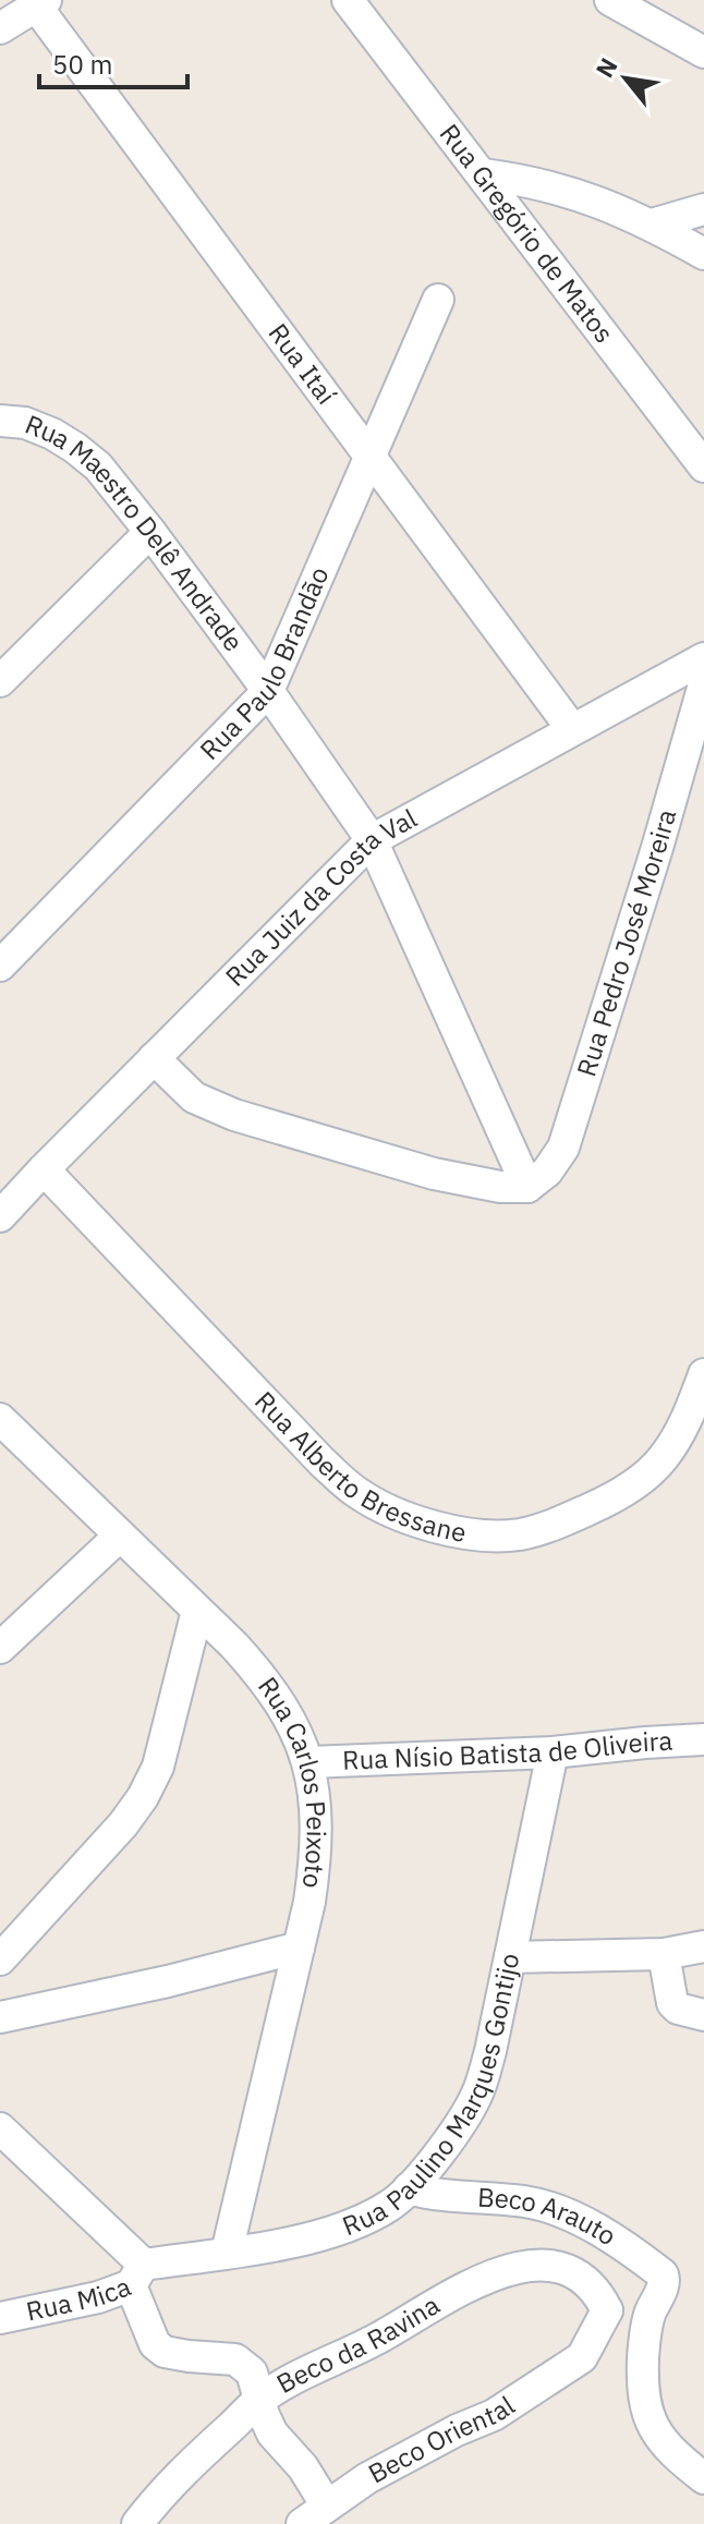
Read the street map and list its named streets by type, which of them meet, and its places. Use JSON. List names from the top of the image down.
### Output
{
  "streets": {
    "street": [
      "Rua Gregório de Matos",
      "Rua Itaí",
      "Rua Maestro Delê Andrade",
      "Rua Paulo Brandão",
      "Rua Juiz da Costa Val",
      "Rua Pedro José Moreira",
      "Rua Alberto Bressane",
      "Rua Nísio Batista de Oliveira",
      "Rua Carlos Peixoto",
      "Rua Paulino Marques Gontijo",
      "Beco Arauto",
      "Rua Mica",
      "Beco da Ravina",
      "Beco Oriental"
    ]
  },
  "crossings": [
    ["Rua Itaí", "Rua Paulo Brandão"],
    ["Rua Itaí", "Rua Juiz da Costa Val"],
    ["Rua Maestro Delê Andrade", "Rua Paulo Brandão"],
    ["Rua Maestro Delê Andrade", "Rua Juiz da Costa Val"],
    ["Rua Maestro Delê Andrade", "Rua Pedro José Moreira"],
    ["Rua Juiz da Costa Val", "Rua Alberto Bressane"],
    ["Rua Nísio Batista de Oliveira", "Rua Carlos Peixoto"],
    ["Rua Nísio Batista de Oliveira", "Rua Paulino Marques Gontijo"],
    ["Rua Carlos Peixoto", "Rua Paulino Marques Gontijo"],
    ["Rua Paulino Marques Gontijo", "Beco Arauto"],
    ["Rua Paulino Marques Gontijo", "Rua Mica"],
    ["Beco da Ravina", "Beco Oriental"]
  ],
  "scale_bar": "50 m",
  "north": "top left"
}
